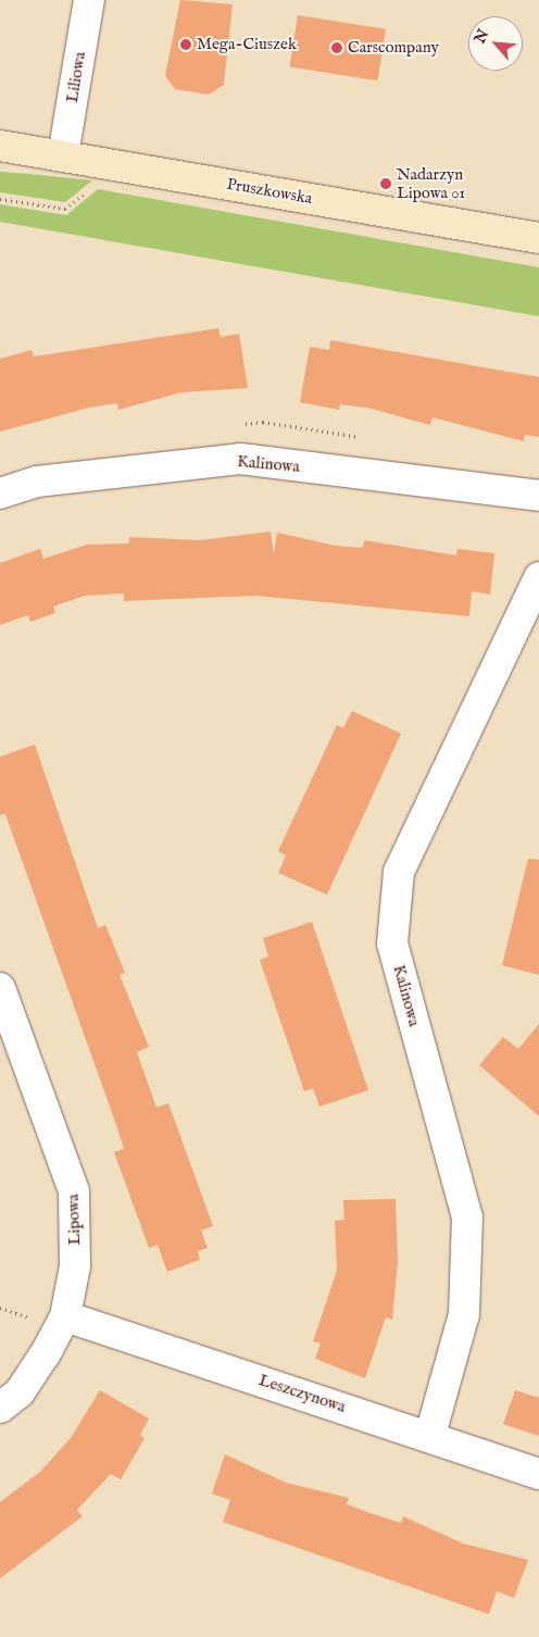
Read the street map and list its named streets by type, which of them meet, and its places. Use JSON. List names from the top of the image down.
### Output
{
  "streets": {
    "street": [
      "Liliowa",
      "Pruszkowska",
      "Kalinowa",
      "Lipowa",
      "Leszczynowa"
    ]
  },
  "crossings": [
    ["Liliowa", "Pruszkowska"],
    ["Kalinowa", "Leszczynowa"],
    ["Lipowa", "Leszczynowa"]
  ],
  "places": ["Mega-Ciuszek", "Carscompany", "Nadarzyn Lipowa 01"],
  "north": "top left"
}
